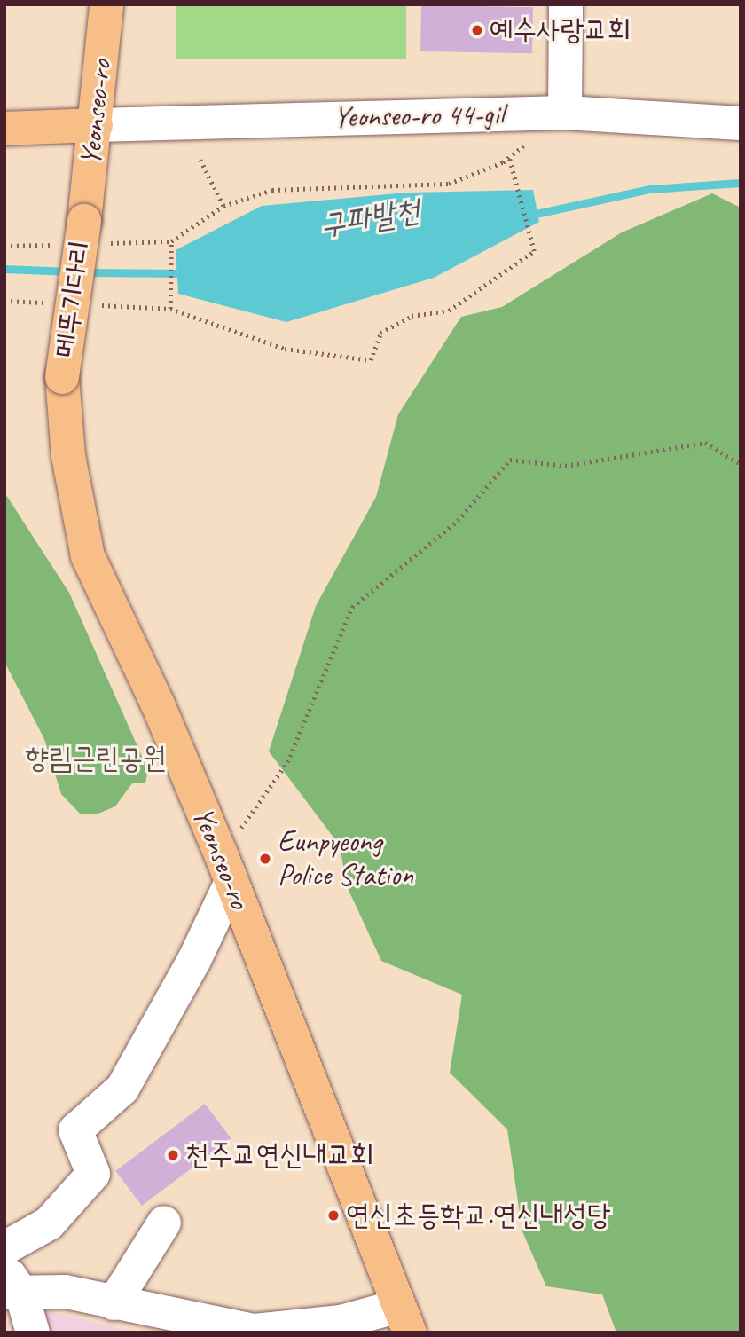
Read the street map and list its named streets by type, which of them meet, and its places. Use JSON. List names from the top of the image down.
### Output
{
  "streets": {
    "main road": ["Yeonseo-ro", "메뚜기다리"],
    "street": ["Yeonseo-ro 44-gil"]
  },
  "crossings": [
    ["Yeonseo-ro", "Yeonseo-ro 44-gil"],
    ["Yeonseo-ro", "메뚜기다리"]
  ],
  "water": ["구파발천"],
  "parks": ["향림근린공원"],
  "places": [
    "예수사랑교회",
    "Eunpyeong Police Station",
    "천주교연신내교회",
    "연신초등학교.연신내성당"
  ]
}
